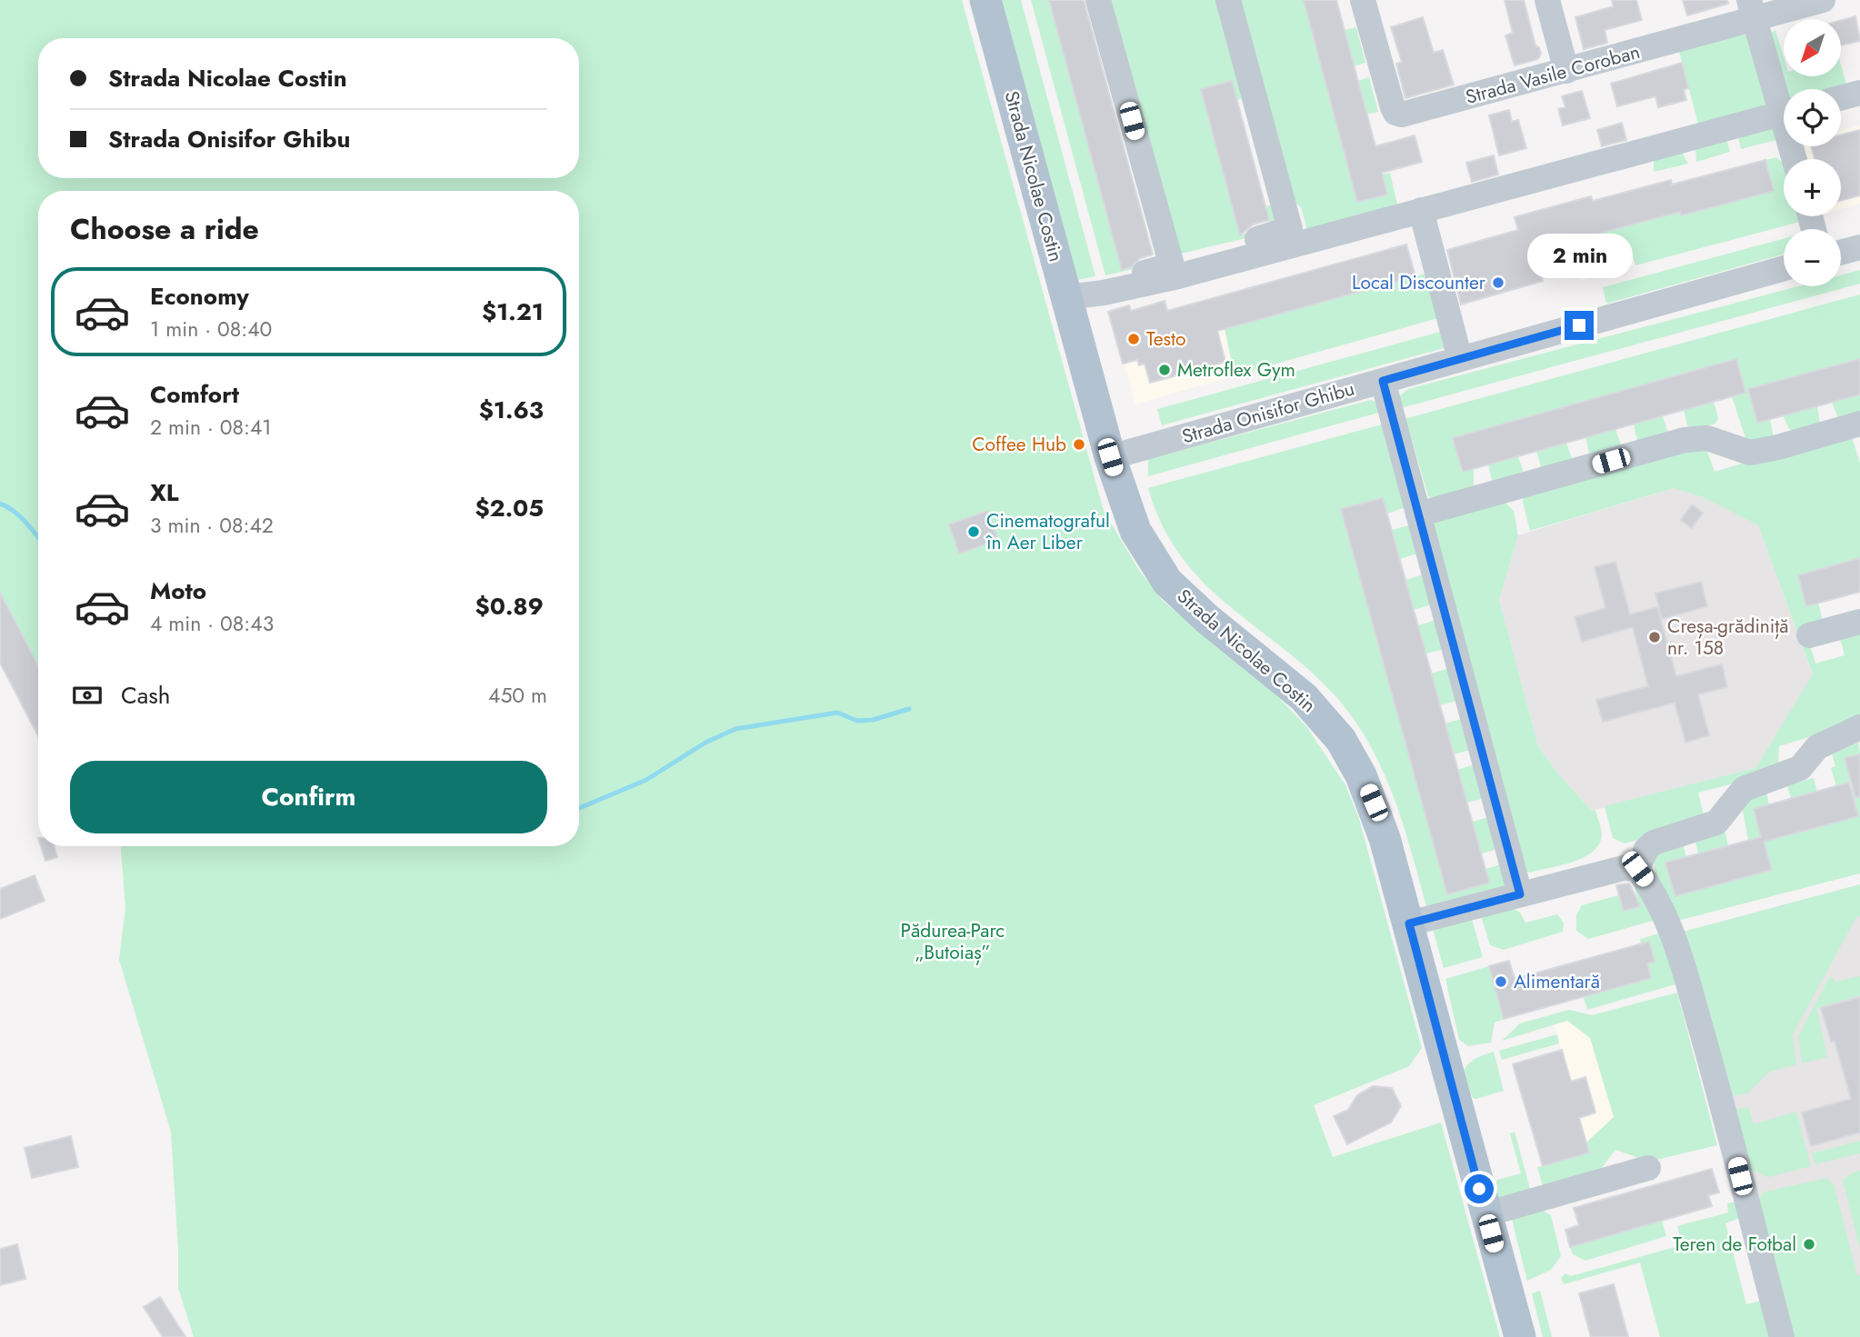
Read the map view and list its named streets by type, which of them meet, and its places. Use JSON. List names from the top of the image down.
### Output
{
  "streets": {
    "main road": ["Strada Nicolae Costin"],
    "street": ["Strada Vasile Coroban", "Strada Onisifor Ghibu"]
  },
  "crossings": [
    ["Strada Nicolae Costin", "Strada Onisifor Ghibu"]
  ],
  "parks": ["Pădurea-Parc „Butoiaș”"],
  "places": [
    "Local Discounter",
    "Testo",
    "Metroflex Gym",
    "Coffee Hub",
    "Cinematograful în Aer Liber",
    "Creșa-grădiniță nr. 158",
    "Alimentară",
    "Teren de Fotbal"
  ],
  "north": "bottom left",
  "page": {
    "map_buttons": ["+", "−"],
    "banner": ["Strada Nicolae Costin", "Strada Onisifor Ghibu"],
    "heading": "Choose a ride",
    "bubble": "2 min",
    "list": [
      {
        "name": "Economy",
        "note": "1 min · 08:40",
        "value": "$1.21"
      },
      {
        "name": "Comfort",
        "note": "2 min · 08:41",
        "value": "$1.63"
      },
      {
        "name": "XL",
        "note": "3 min · 08:42",
        "value": "$2.05"
      },
      {
        "name": "Moto",
        "note": "4 min · 08:43",
        "value": "$0.89"
      }
    ],
    "pay": ["Cash", "450 m"],
    "buttons": "Confirm"
  }
}
